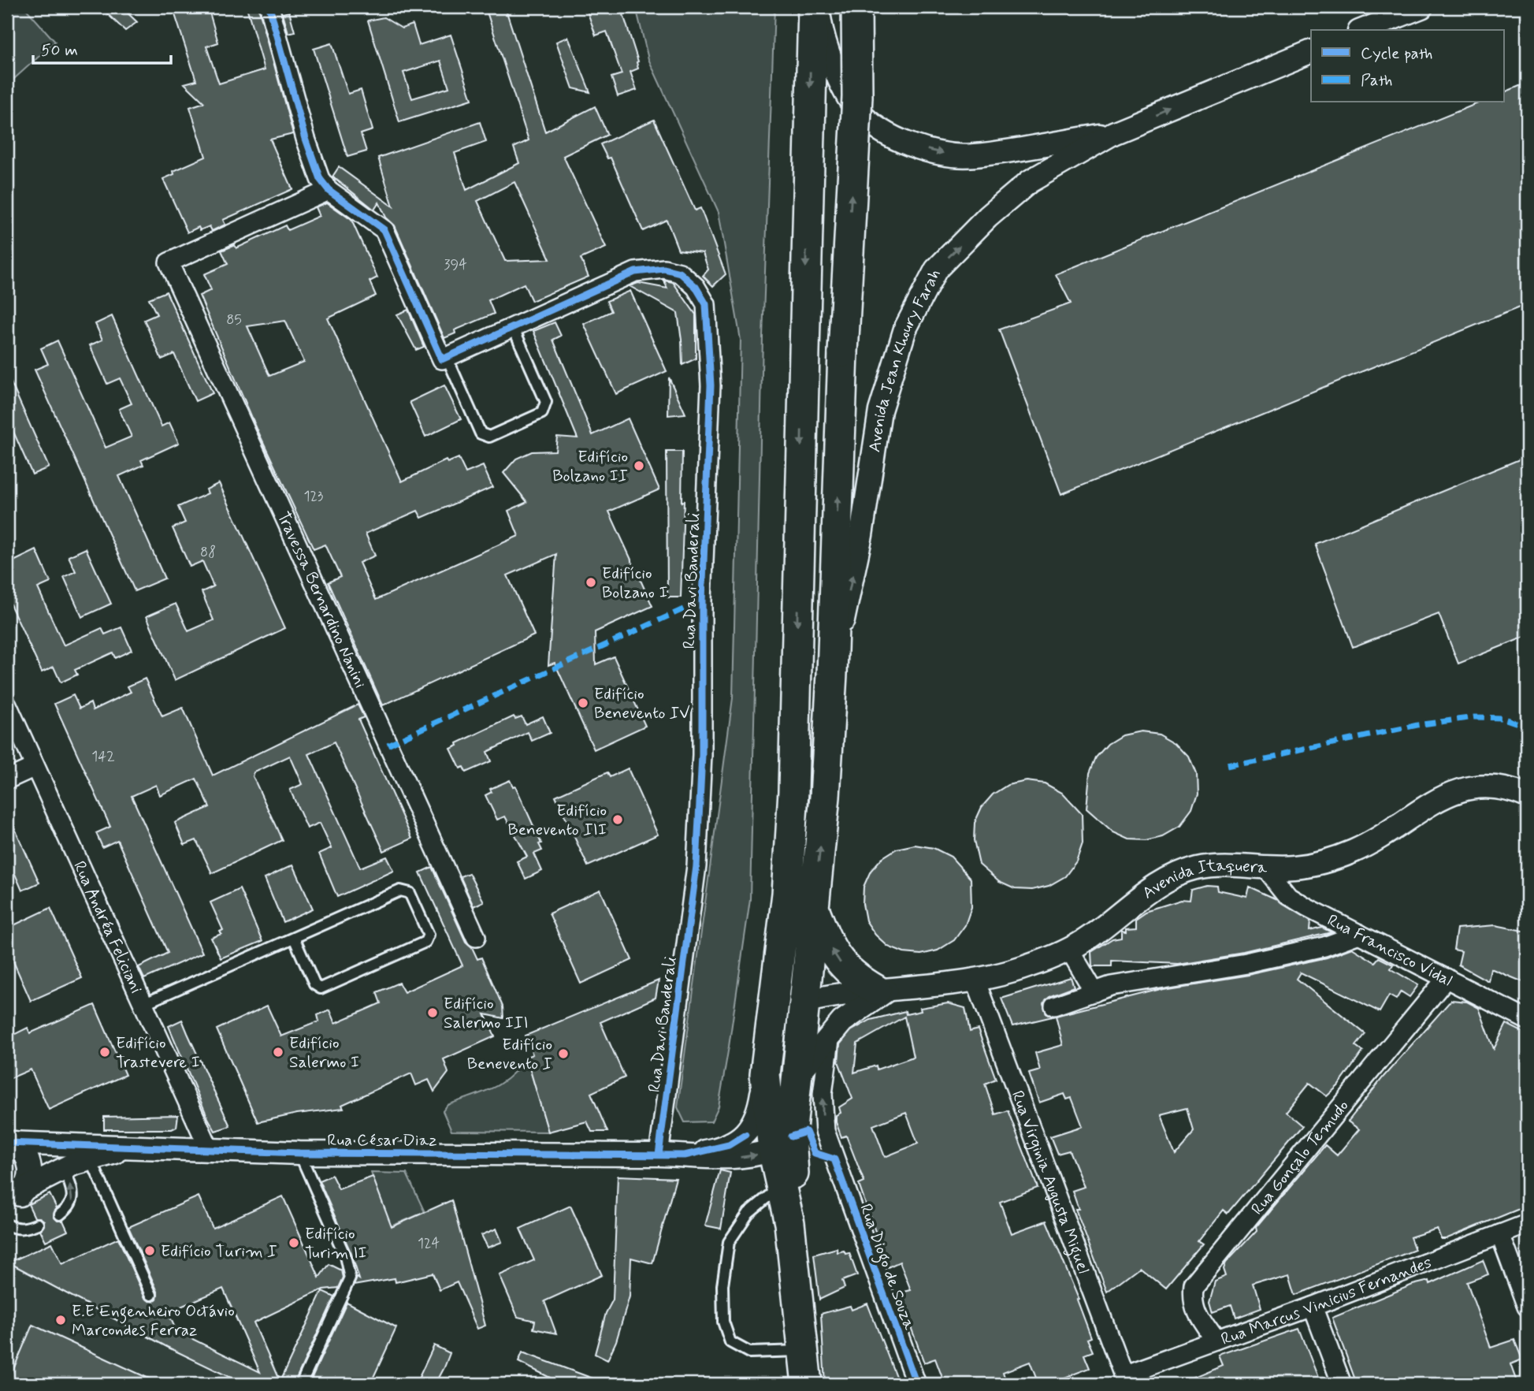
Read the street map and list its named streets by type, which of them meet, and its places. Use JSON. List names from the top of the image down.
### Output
{
  "streets": {
    "street": [
      "Avenida Jean Khoury Farah",
      "Rua Davi Banderali",
      "Travessa Bernardino Nanini",
      "Avenida Itaquera",
      "Rua Andréa Feliciani",
      "Rua Francisco Vidal",
      "Rua César Diaz",
      "Rua Gonçalo Temudo",
      "Rua Virginia Augusta Miguel",
      "Rua Diogo de Souza",
      "Rua Marcus Vinicius Fernandes"
    ]
  },
  "crossings": [
    ["Rua Davi Banderali", "Rua César Diaz"],
    ["Avenida Itaquera", "Rua Francisco Vidal"],
    ["Avenida Itaquera", "Rua Virginia Augusta Miguel"],
    ["Avenida Itaquera", "Rua Diogo de Souza"],
    ["Rua Andréa Feliciani", "Rua César Diaz"],
    ["Rua Francisco Vidal", "Rua Gonçalo Temudo"],
    ["Rua Gonçalo Temudo", "Rua Marcus Vinicius Fernandes"],
    ["Rua Virginia Augusta Miguel", "Rua Marcus Vinicius Fernandes"]
  ],
  "one_way": ["Rua Diogo de Souza"],
  "places": [
    "Edifício Bolzano II",
    "Edifício Bolzano I",
    "Edifício Benevento IV",
    "Edifício Benevento III",
    "Edifício Salermo III",
    "Edifício Trastevere I",
    "Edifício Salermo I",
    "Edifício Benevento I",
    "Edifício Turim II",
    "Edifício Turim I",
    "E.E Engenheiro Octávio Marcondes Ferraz"
  ],
  "house_numbers": [
    "394",
    "85",
    "123",
    "88",
    "142",
    "124"
  ],
  "legend": ["Cycle path", "Path"],
  "scale_bar": "50 m"
}
